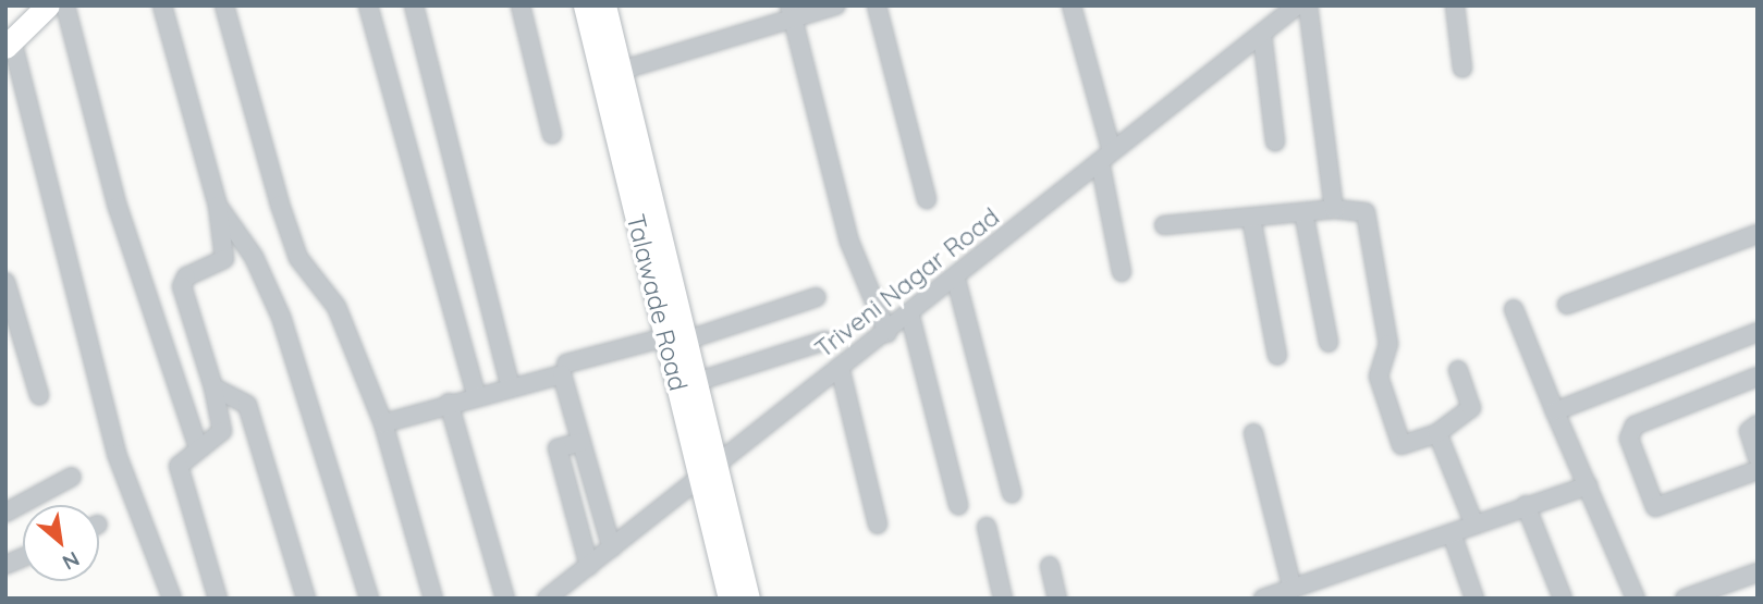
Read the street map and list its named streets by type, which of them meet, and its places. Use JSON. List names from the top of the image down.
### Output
{
  "streets": {
    "main road": ["Talawade Road"],
    "street": ["Triveni Nagar Road"]
  },
  "crossings": [
    ["Triveni Nagar Road", "Talawade Road"]
  ],
  "north": "bottom right"
}
